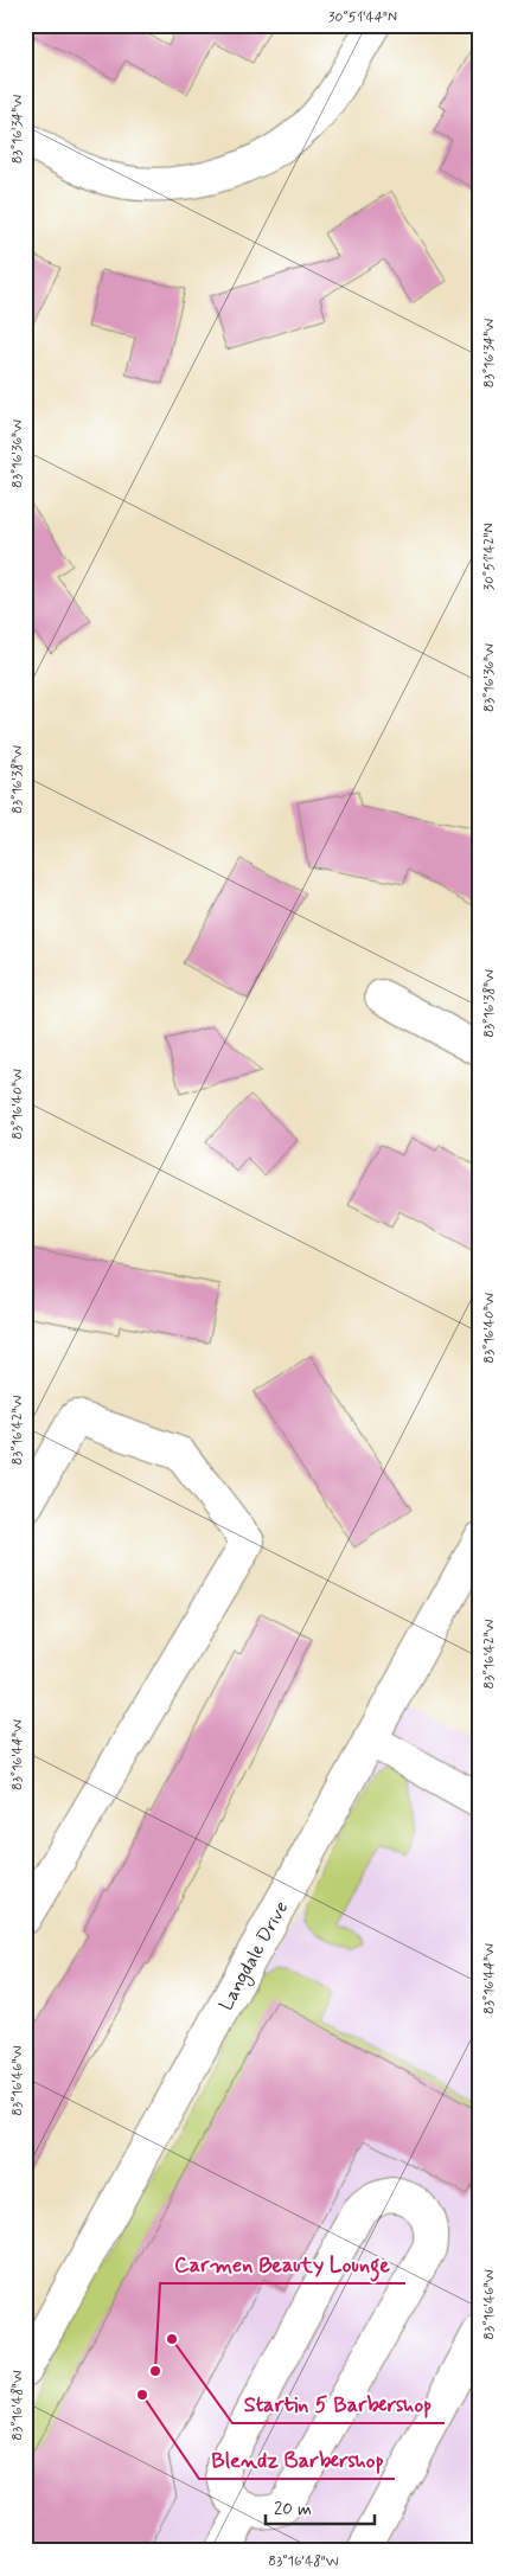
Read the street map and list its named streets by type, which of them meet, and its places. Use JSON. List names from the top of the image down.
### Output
{
  "streets": {
    "street": ["Langdale Drive"]
  },
  "places": ["Startin 5 Barbershop", "Carmen Beauty Lounge", "Blendz Barbershop"],
  "scale_bar": "20 m",
  "coordinates": [
    "30°51'44\"N",
    "83°16'34\"W",
    "83°16'36\"W",
    "30°51'42\"N",
    "83°16'38\"W",
    "83°16'40\"W",
    "83°16'42\"W",
    "83°16'44\"W",
    "83°16'46\"W",
    "83°16'48\"W"
  ]
}
